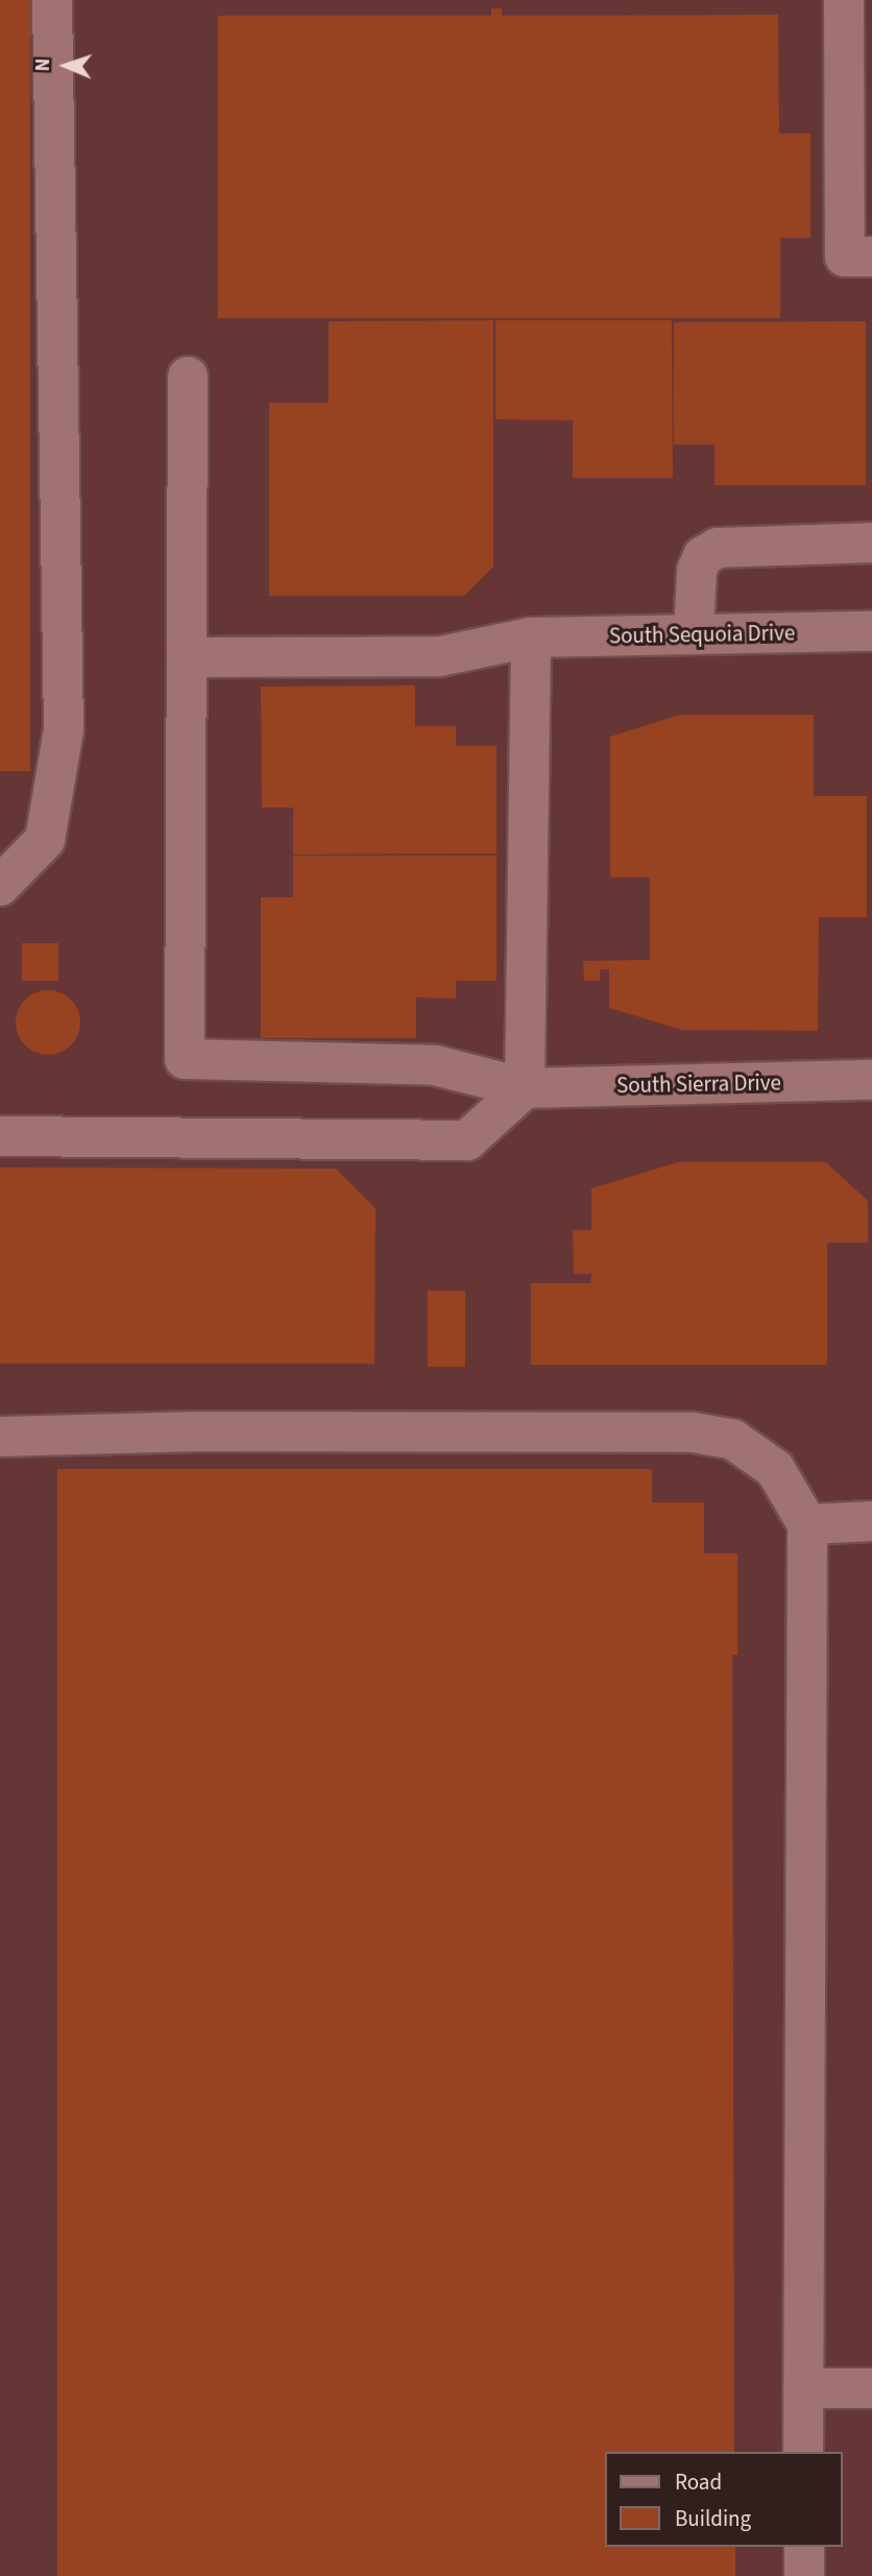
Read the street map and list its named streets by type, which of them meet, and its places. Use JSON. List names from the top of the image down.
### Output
{
  "streets": {
    "street": ["South Sequoia Drive", "South Sierra Drive"]
  },
  "crossings": [
    ["South Sequoia Drive", "South Sierra Drive"]
  ],
  "legend": ["Road", "Building"],
  "north": "left"
}
